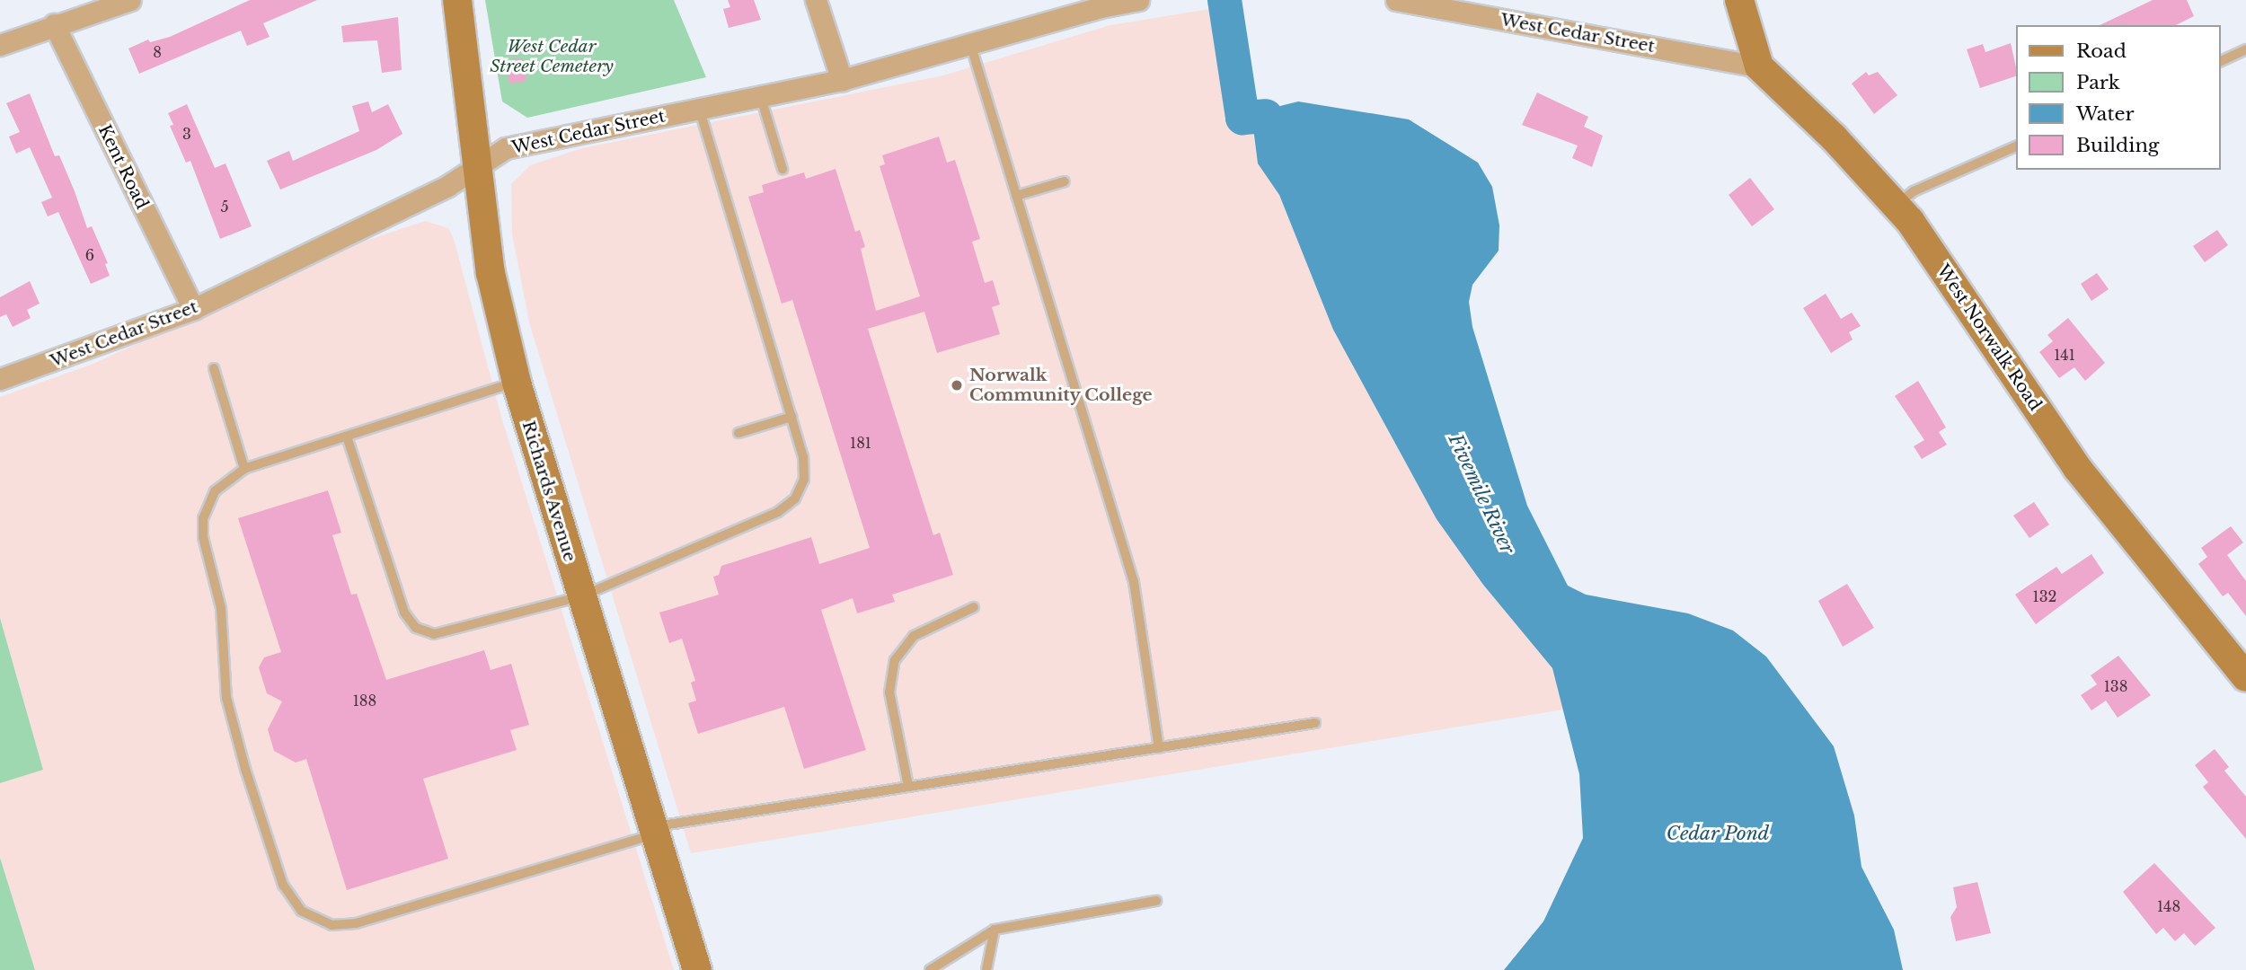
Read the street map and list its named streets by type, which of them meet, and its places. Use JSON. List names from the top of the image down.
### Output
{
  "streets": {
    "street": [
      "West Cedar Street",
      "Kent Road",
      "West Norwalk Road",
      "Richards Avenue"
    ]
  },
  "crossings": [
    ["West Cedar Street", "Kent Road"],
    ["West Cedar Street", "West Norwalk Road"],
    ["West Cedar Street", "Richards Avenue"]
  ],
  "water": ["Fivemile River", "Cedar Pond"],
  "parks": ["West Cedar Street Cemetery"],
  "places": ["Norwalk Community College"],
  "house_numbers": [
    "8",
    "3",
    "5",
    "6",
    "141",
    "181",
    "132",
    "138",
    "188",
    "148"
  ],
  "legend": [
    "Road",
    "Park",
    "Water",
    "Building"
  ]
}
